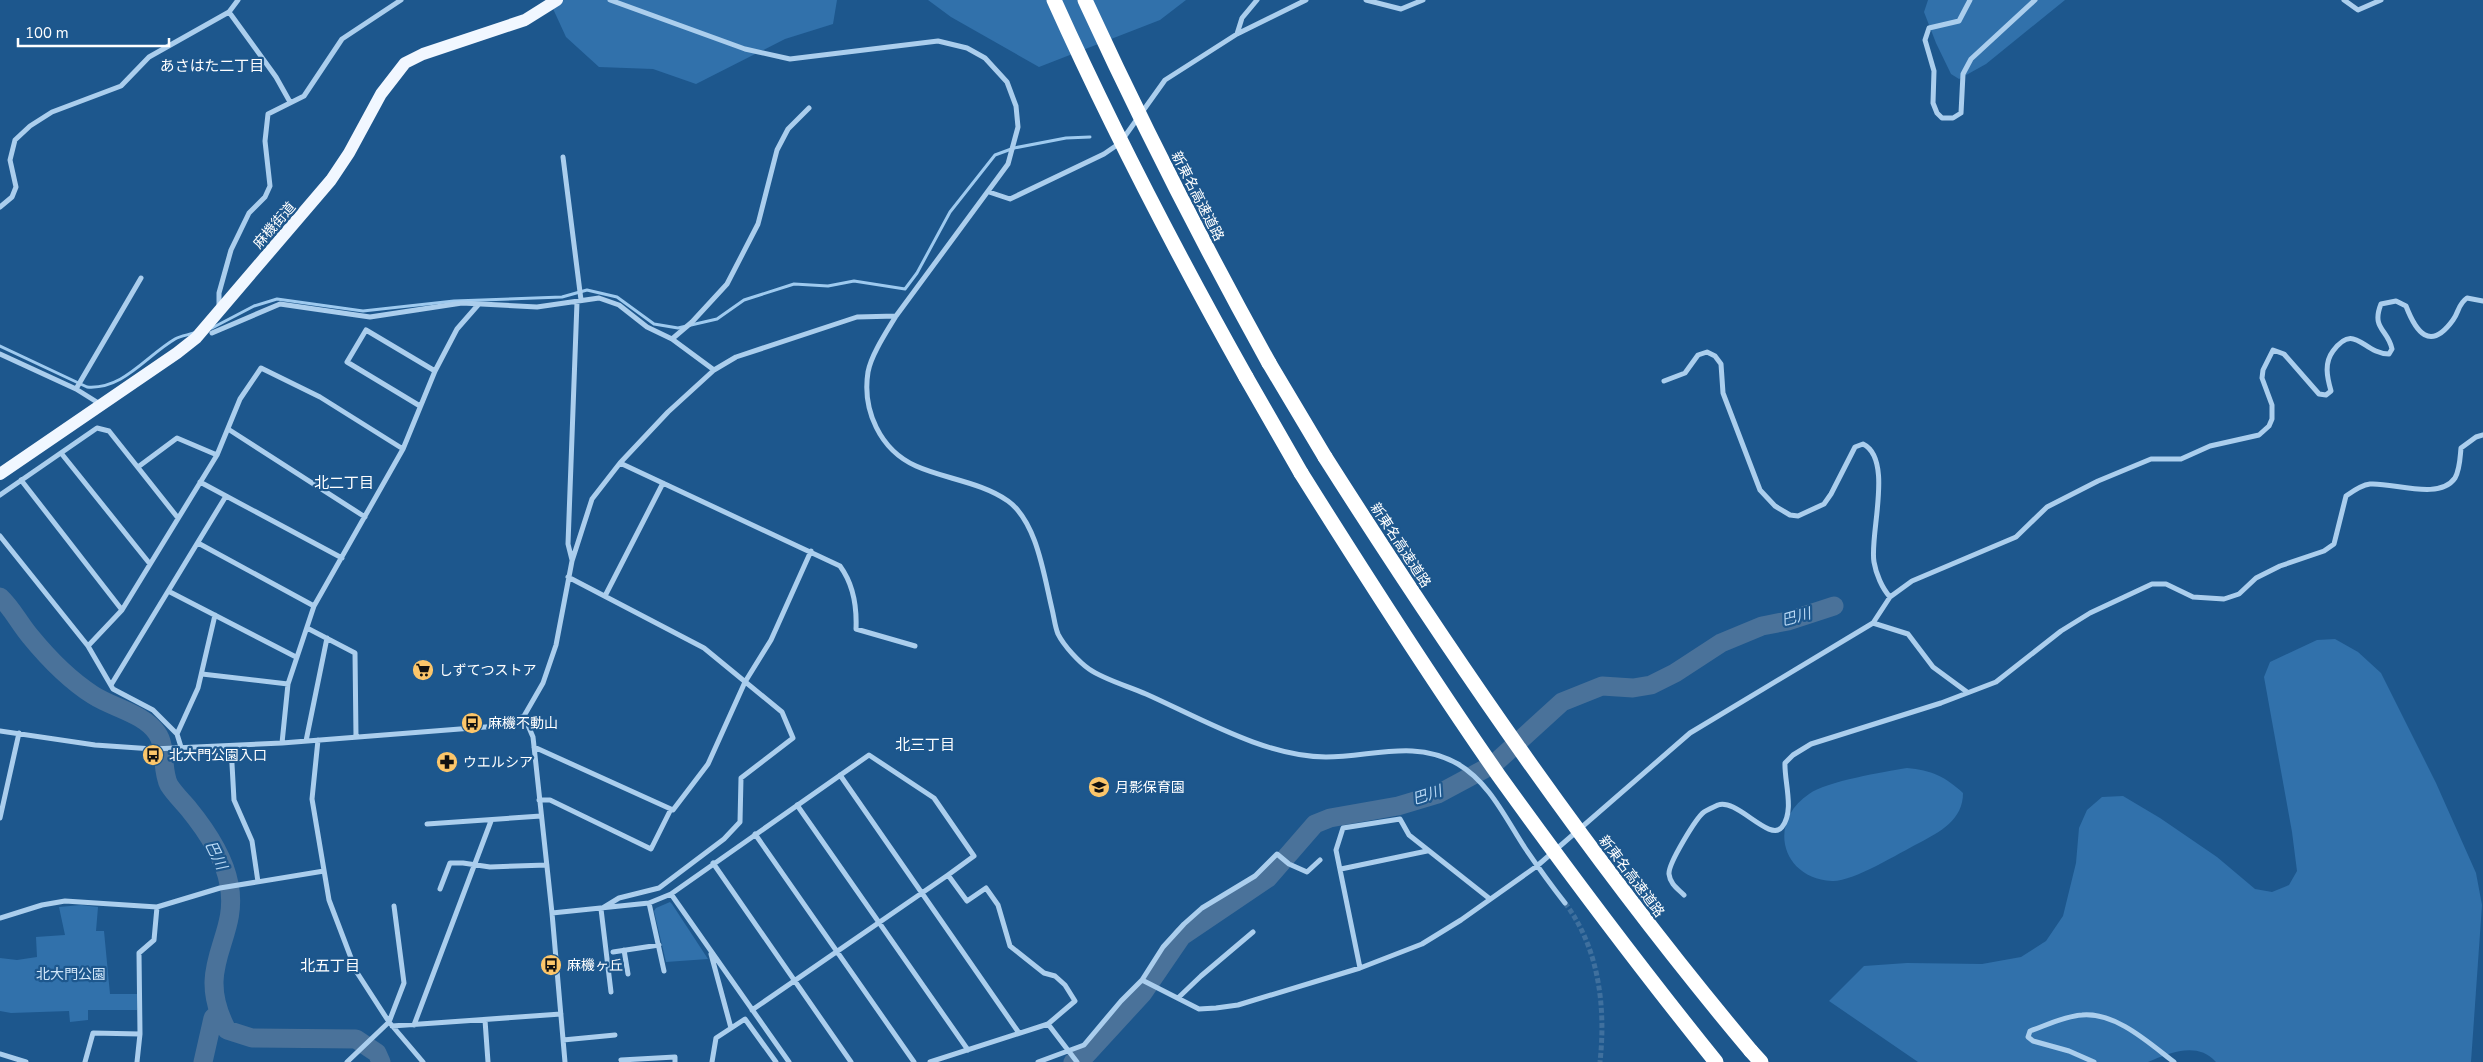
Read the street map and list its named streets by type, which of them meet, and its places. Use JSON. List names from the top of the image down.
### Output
{
  "streets": {
    "highway": ["新東名高速道路"],
    "main road": ["麻機街道"]
  },
  "districts": [
    "あさはた二丁目",
    "北二丁目",
    "北三丁目",
    "北五丁目"
  ],
  "water": ["巴川"],
  "parks": ["北大門公園"],
  "places": {
    "supermarket": ["しずてつストア"],
    "bus stop": ["麻機不動山", "北大門公園入口", "麻機ヶ丘"],
    "pharmacy": ["ウエルシア"],
    "school or university": ["月影保育園"]
  },
  "scale_bar": "100 m"
}
